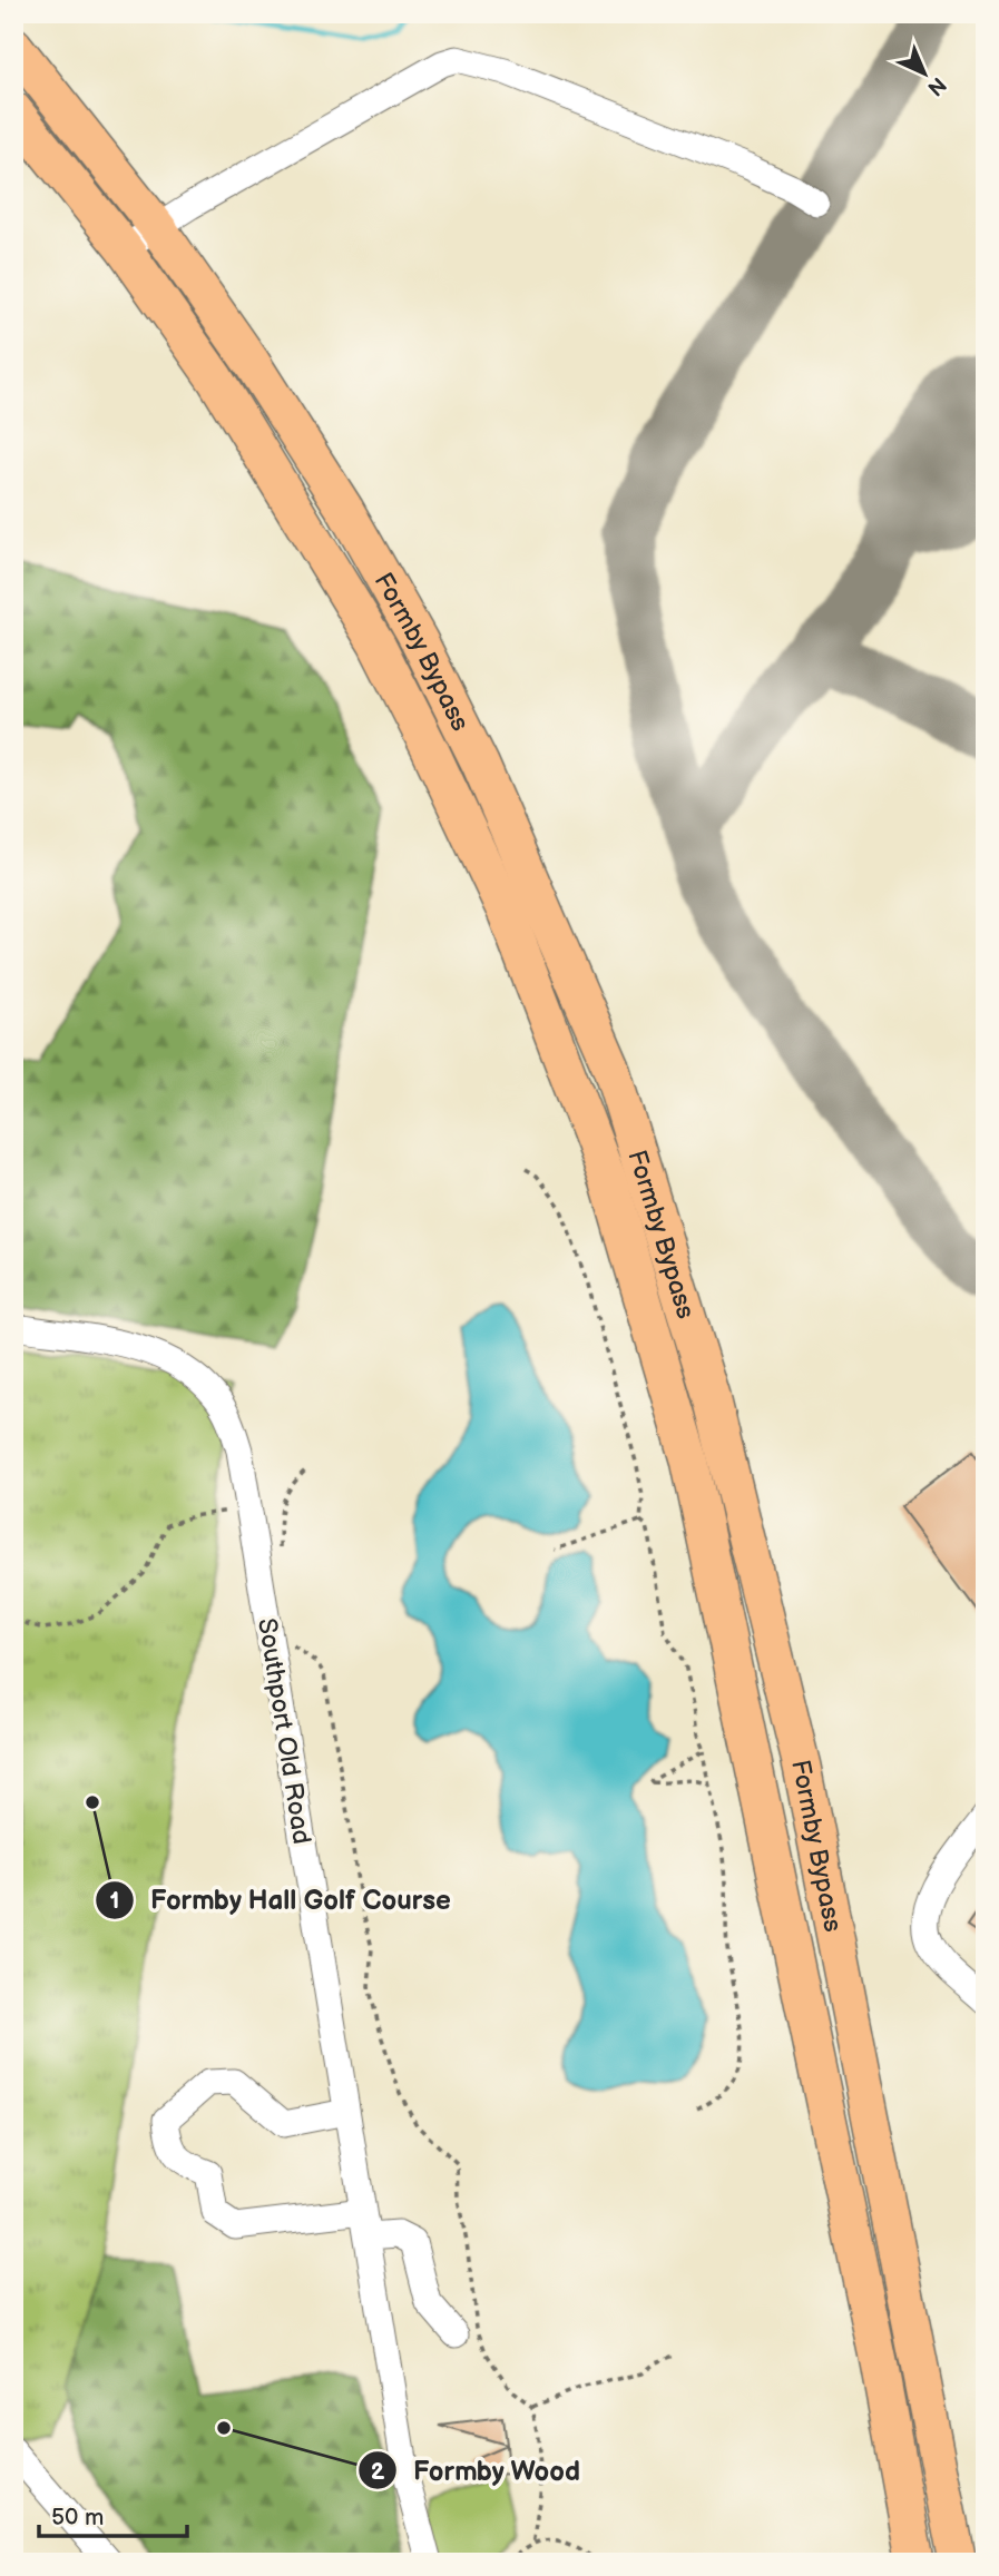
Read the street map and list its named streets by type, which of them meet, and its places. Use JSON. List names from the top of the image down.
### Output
{
  "streets": {
    "highway": ["Formby Bypass"],
    "street": ["Southport Old Road"]
  },
  "places": ["Formby Hall Golf Course", "Formby Wood"],
  "scale_bar": "50 m",
  "north": "bottom right"
}
